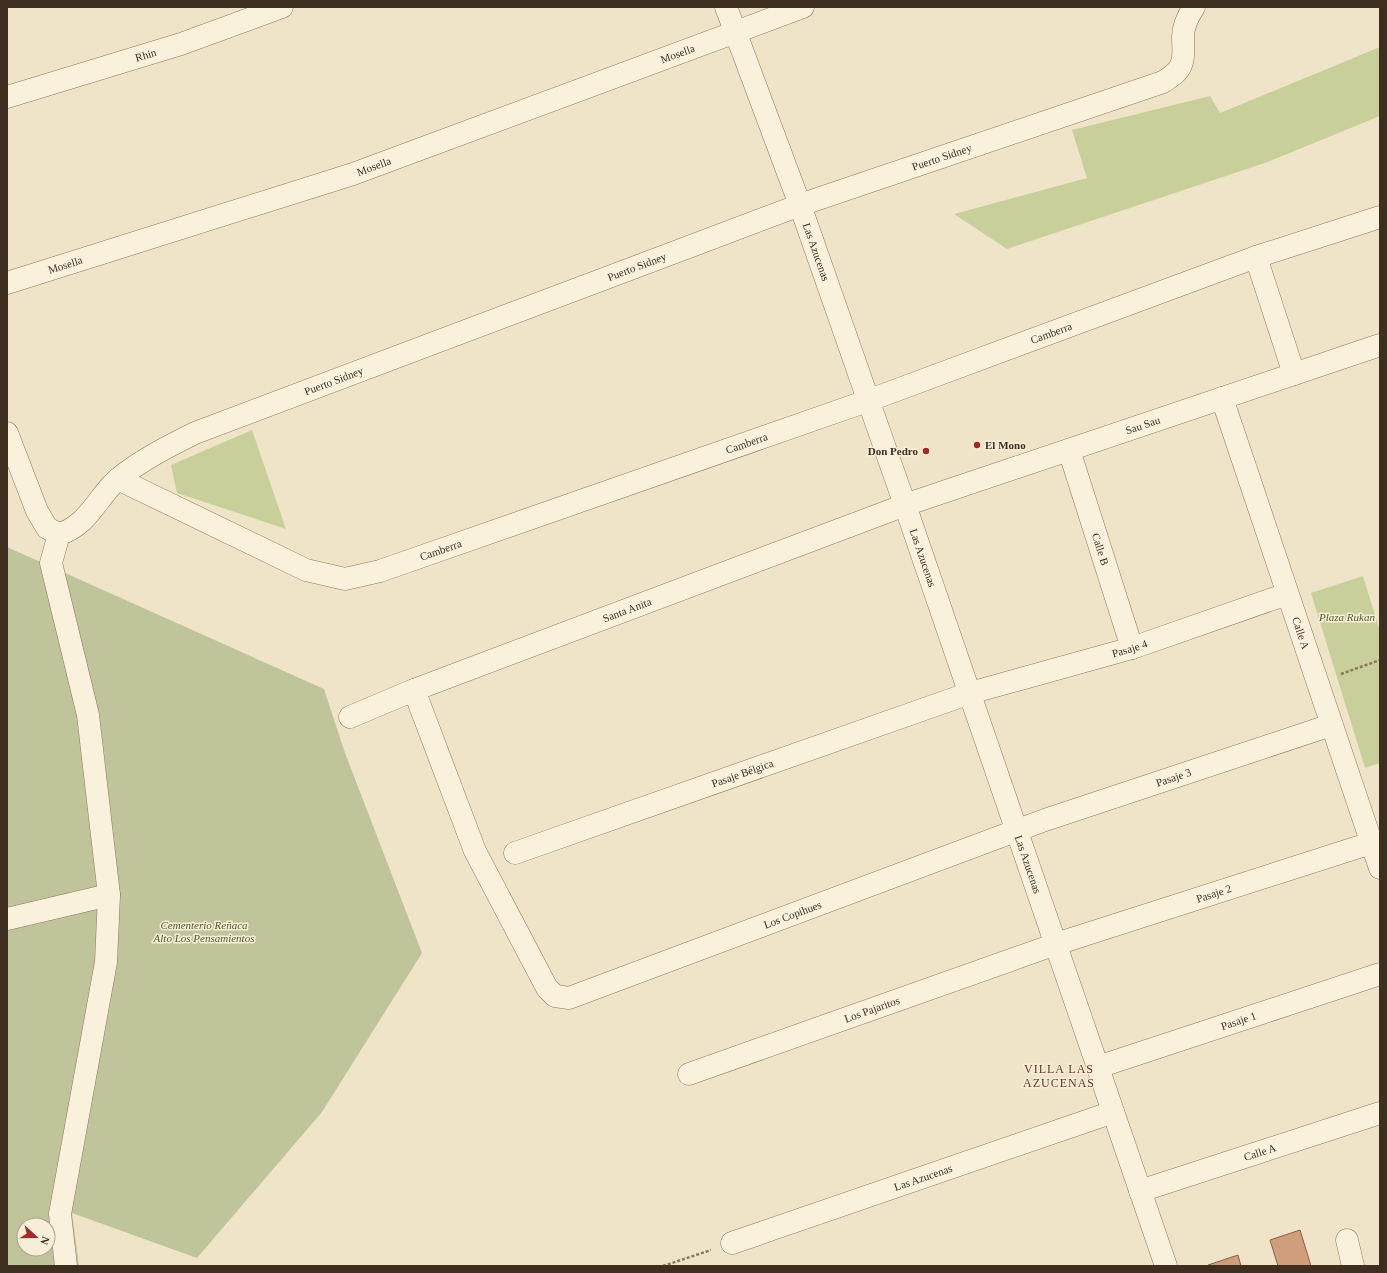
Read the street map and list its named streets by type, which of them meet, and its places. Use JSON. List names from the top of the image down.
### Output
{
  "streets": {
    "street": [
      "Mosella",
      "Rhin",
      "Puerto Sidney",
      "Las Azucenas",
      "Camberra",
      "Sau Sau",
      "Calle B",
      "Santa Anita",
      "Calle A",
      "Pasaje 4",
      "Pasaje Bélgica",
      "Pasaje 3",
      "Pasaje 2",
      "Los Copihues",
      "Los Pajaritos",
      "Pasaje 1"
    ]
  },
  "crossings": [
    ["Mosella", "Las Azucenas"],
    ["Puerto Sidney", "Las Azucenas"],
    ["Puerto Sidney", "Camberra"],
    ["Las Azucenas", "Camberra"],
    ["Las Azucenas", "Sau Sau"],
    ["Las Azucenas", "Santa Anita"],
    ["Las Azucenas", "Calle A"],
    ["Las Azucenas", "Pasaje 4"],
    ["Las Azucenas", "Pasaje Bélgica"],
    ["Las Azucenas", "Pasaje 3"],
    ["Las Azucenas", "Pasaje 2"],
    ["Las Azucenas", "Los Copihues"],
    ["Las Azucenas", "Los Pajaritos"],
    ["Las Azucenas", "Pasaje 1"],
    ["Sau Sau", "Calle B"],
    ["Sau Sau", "Santa Anita"],
    ["Sau Sau", "Calle A"],
    ["Calle B", "Pasaje 4"],
    ["Santa Anita", "Los Copihues"],
    ["Calle A", "Pasaje 4"],
    ["Calle A", "Pasaje 3"],
    ["Calle A", "Pasaje 2"],
    ["Pasaje 4", "Pasaje Bélgica"],
    ["Pasaje 3", "Los Copihues"],
    ["Pasaje 2", "Los Pajaritos"]
  ],
  "districts": ["VILLA LAS AZUCENAS"],
  "parks": ["Plaza Rukan", "Cementerio Reñaca Alto Los Pensamientos"],
  "places": ["El Mono", "Don Pedro"],
  "north": "right"
}
